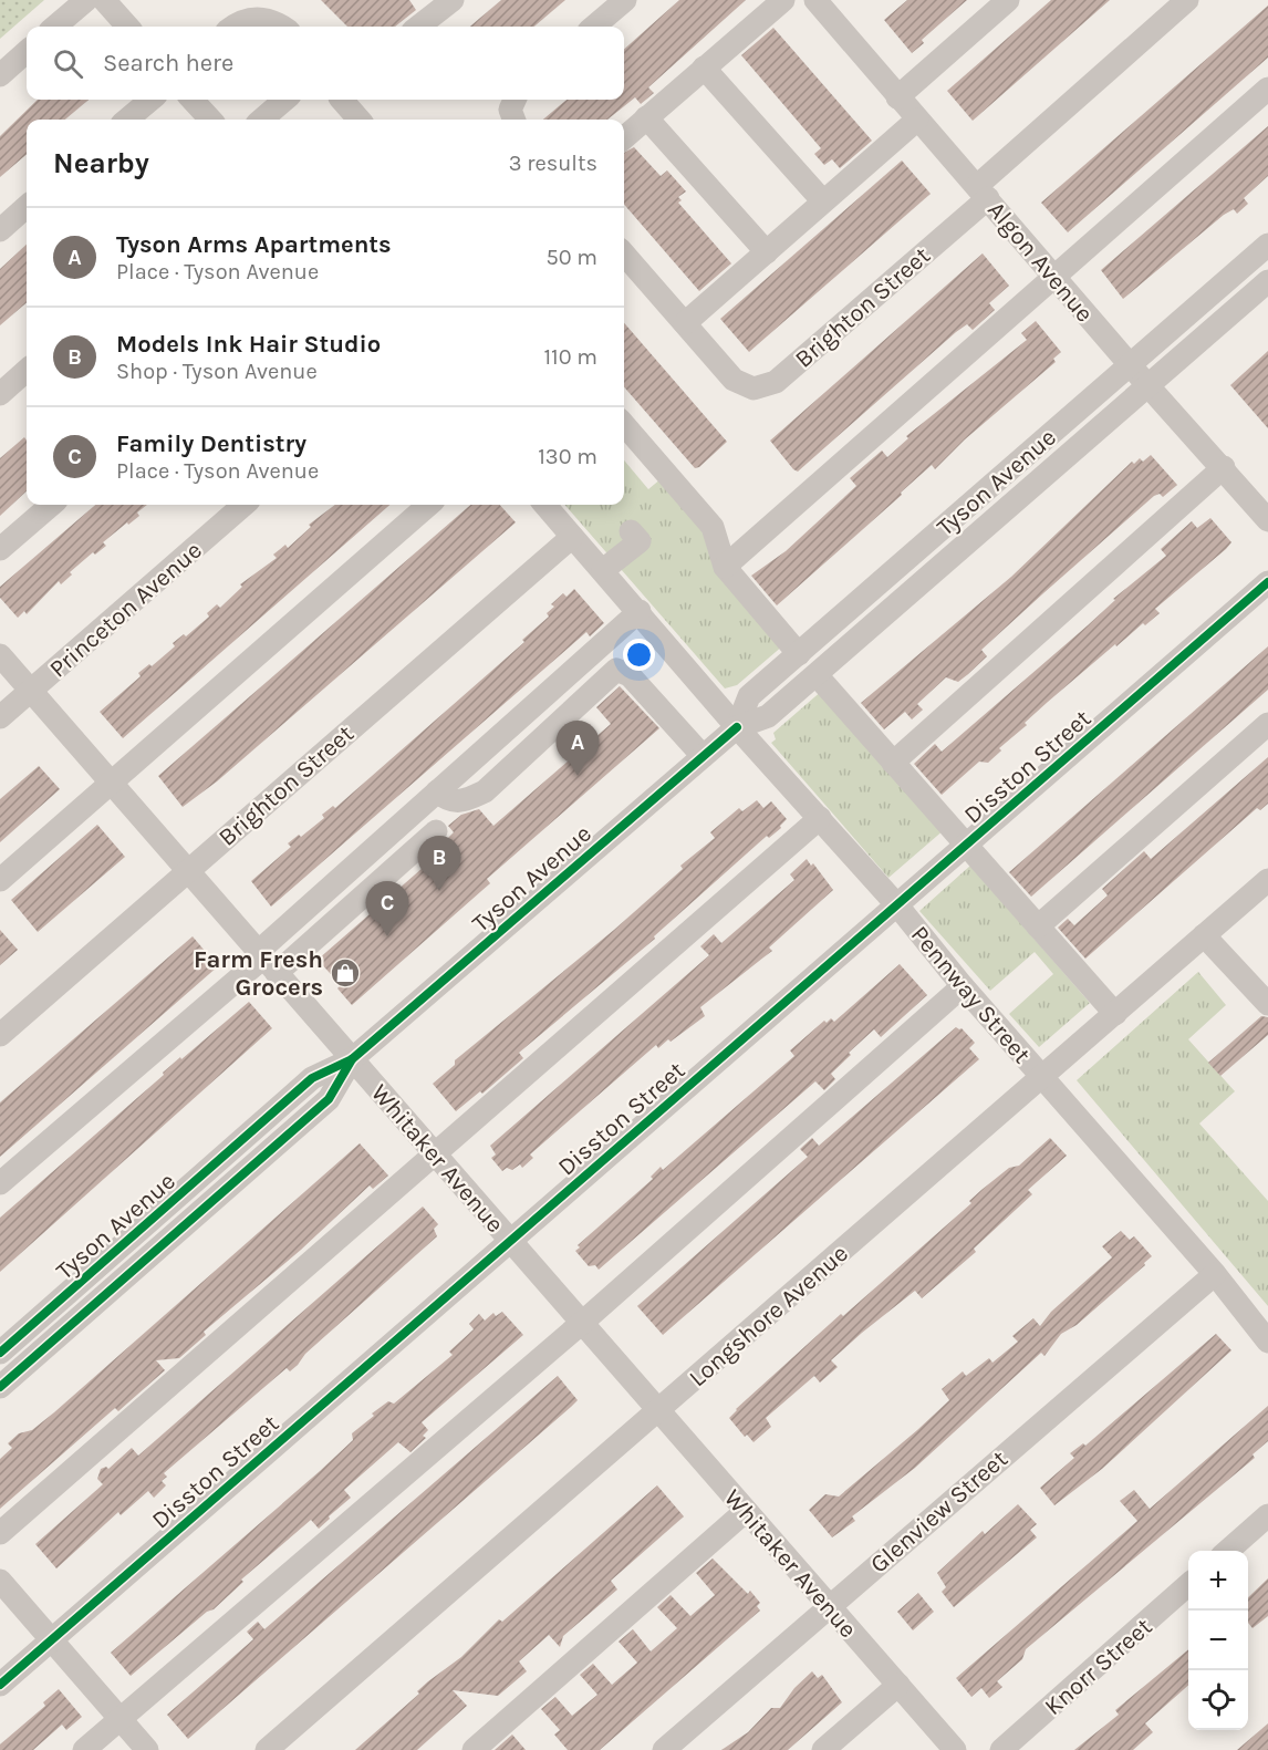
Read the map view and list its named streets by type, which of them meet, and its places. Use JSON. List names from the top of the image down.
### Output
{
  "streets": {
    "street": [
      "Algon Avenue",
      "Brighton Street",
      "Tyson Avenue",
      "Princeton Avenue",
      "Disston Street",
      "Pennway Street",
      "Whitaker Avenue",
      "Longshore Avenue",
      "Glenview Street",
      "Knorr Street"
    ]
  },
  "crossings": [
    ["Algon Avenue", "Brighton Street"],
    ["Algon Avenue", "Tyson Avenue"],
    ["Brighton Street", "Pennway Street"],
    ["Brighton Street", "Whitaker Avenue"],
    ["Tyson Avenue", "Pennway Street"],
    ["Tyson Avenue", "Whitaker Avenue"],
    ["Princeton Avenue", "Whitaker Avenue"],
    ["Disston Street", "Pennway Street"],
    ["Disston Street", "Whitaker Avenue"],
    ["Pennway Street", "Longshore Avenue"],
    ["Pennway Street", "Glenview Street"],
    ["Whitaker Avenue", "Longshore Avenue"],
    ["Whitaker Avenue", "Glenview Street"]
  ],
  "places": {
    "shop": ["Farm Fresh Grocers"]
  },
  "page": {
    "search": "Search here",
    "heading": ["Nearby", "3 results"],
    "list": [
      {
        "mark": "A",
        "name": "Tyson Arms Apartments",
        "note": "Place · Tyson Avenue",
        "value": "50 m"
      },
      {
        "mark": "B",
        "name": "Models Ink Hair Studio",
        "note": "Shop · Tyson Avenue",
        "value": "110 m"
      },
      {
        "mark": "C",
        "name": "Family Dentistry",
        "note": "Place · Tyson Avenue",
        "value": "130 m"
      }
    ],
    "pins": ["A", "B", "C"],
    "map_buttons": ["+", "−"]
  }
}
